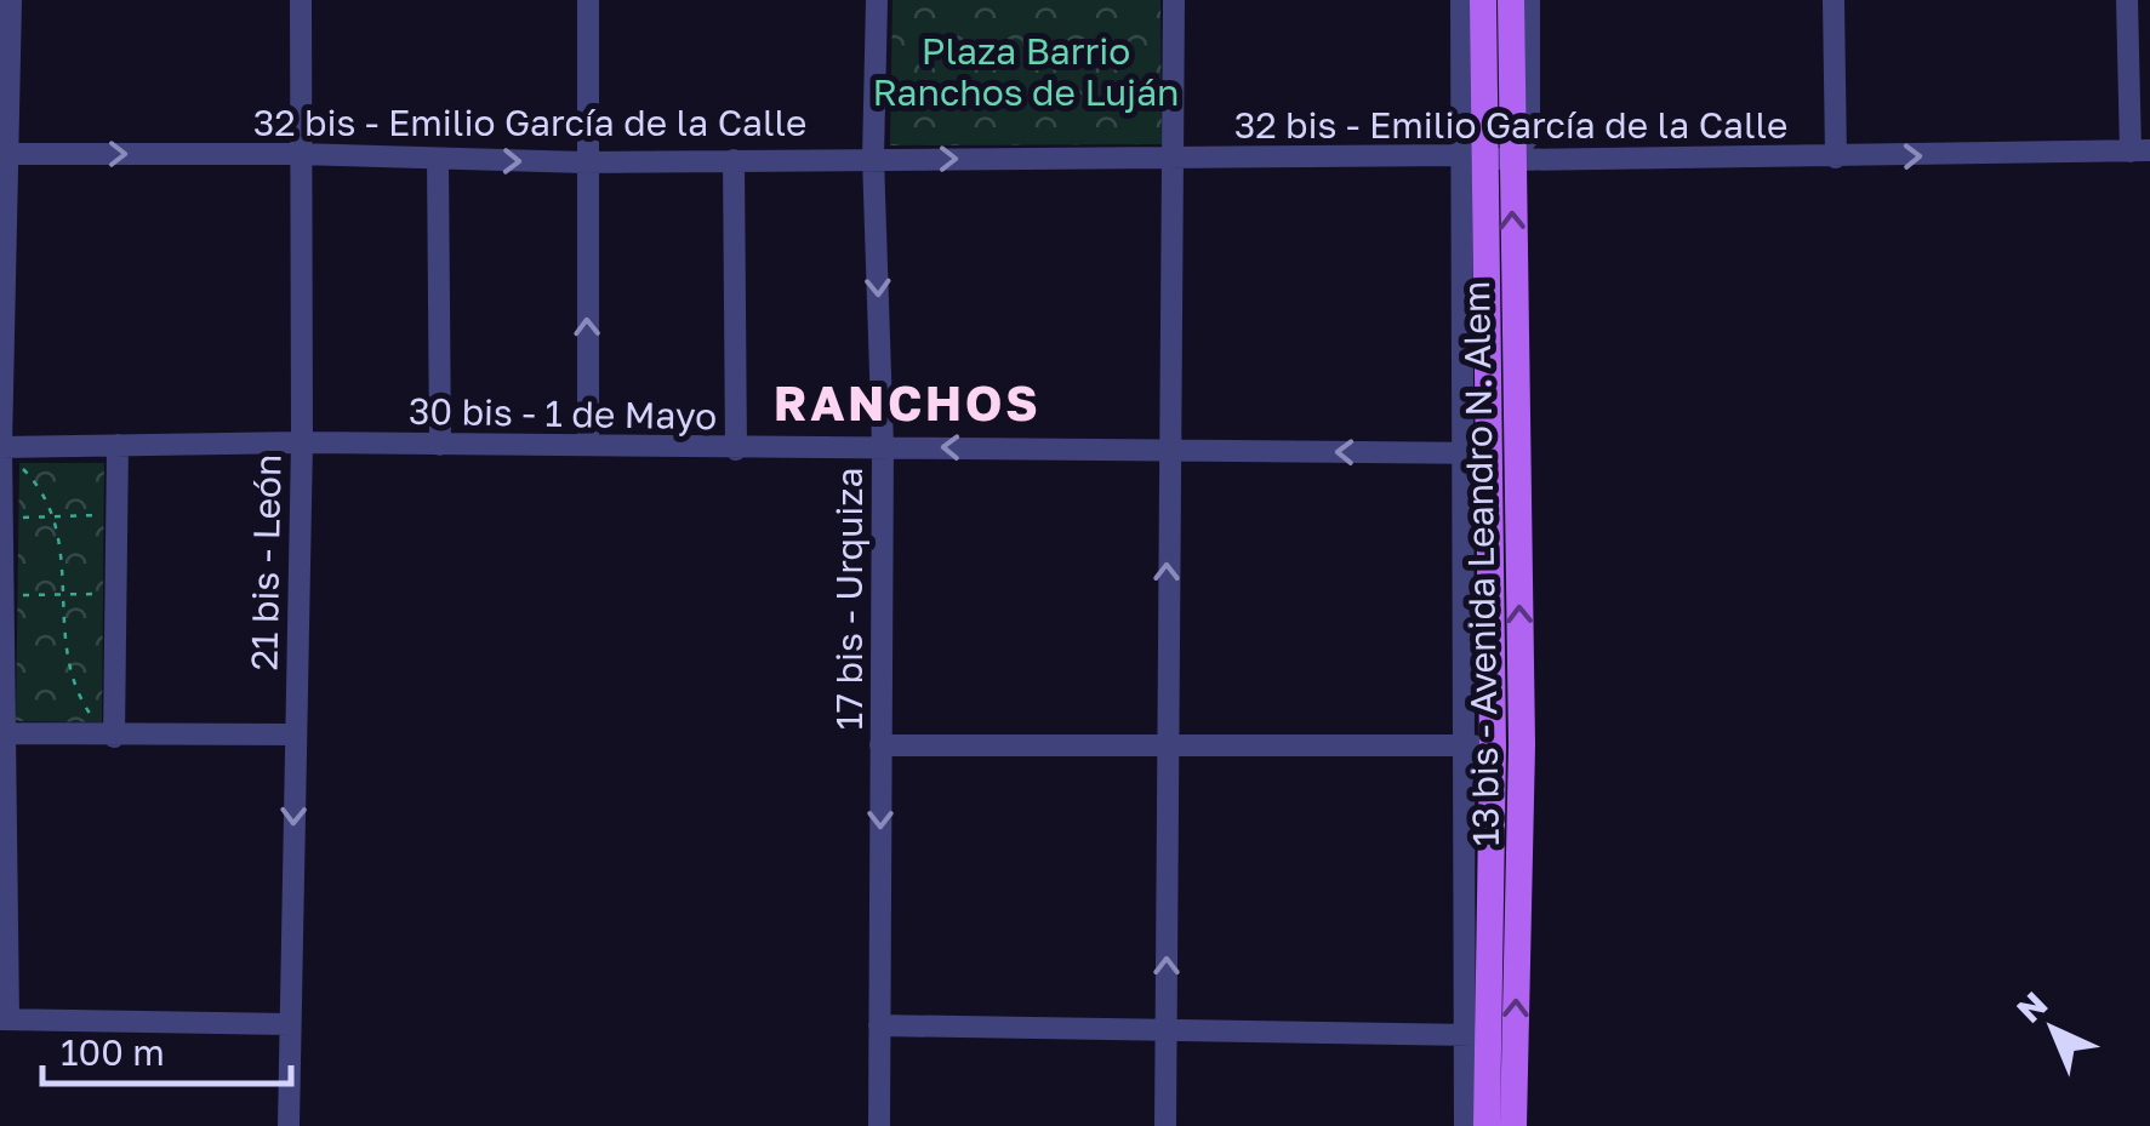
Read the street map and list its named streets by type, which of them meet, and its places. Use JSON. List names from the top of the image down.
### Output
{
  "streets": {
    "main road": ["13 bis - Avenida Leandro N. Alem"],
    "street": [
      "32 bis - Emilio García de la Calle",
      "30 bis - 1 de Mayo",
      "21 bis - León",
      "17 bis - Urquiza"
    ]
  },
  "crossings": [
    ["32 bis - Emilio García de la Calle", "21 bis - León"],
    ["32 bis - Emilio García de la Calle", "13 bis - Avenida Leandro N. Alem"],
    ["32 bis - Emilio García de la Calle", "17 bis - Urquiza"],
    ["30 bis - 1 de Mayo", "21 bis - León"],
    ["30 bis - 1 de Mayo", "13 bis - Avenida Leandro N. Alem"],
    ["30 bis - 1 de Mayo", "17 bis - Urquiza"]
  ],
  "one_way": ["32 bis - Emilio García de la Calle", "30 bis - 1 de Mayo"],
  "districts": ["RANCHOS"],
  "parks": ["Plaza Barrio Ranchos de Luján"],
  "scale_bar": "100 m",
  "north": "top left"
}
